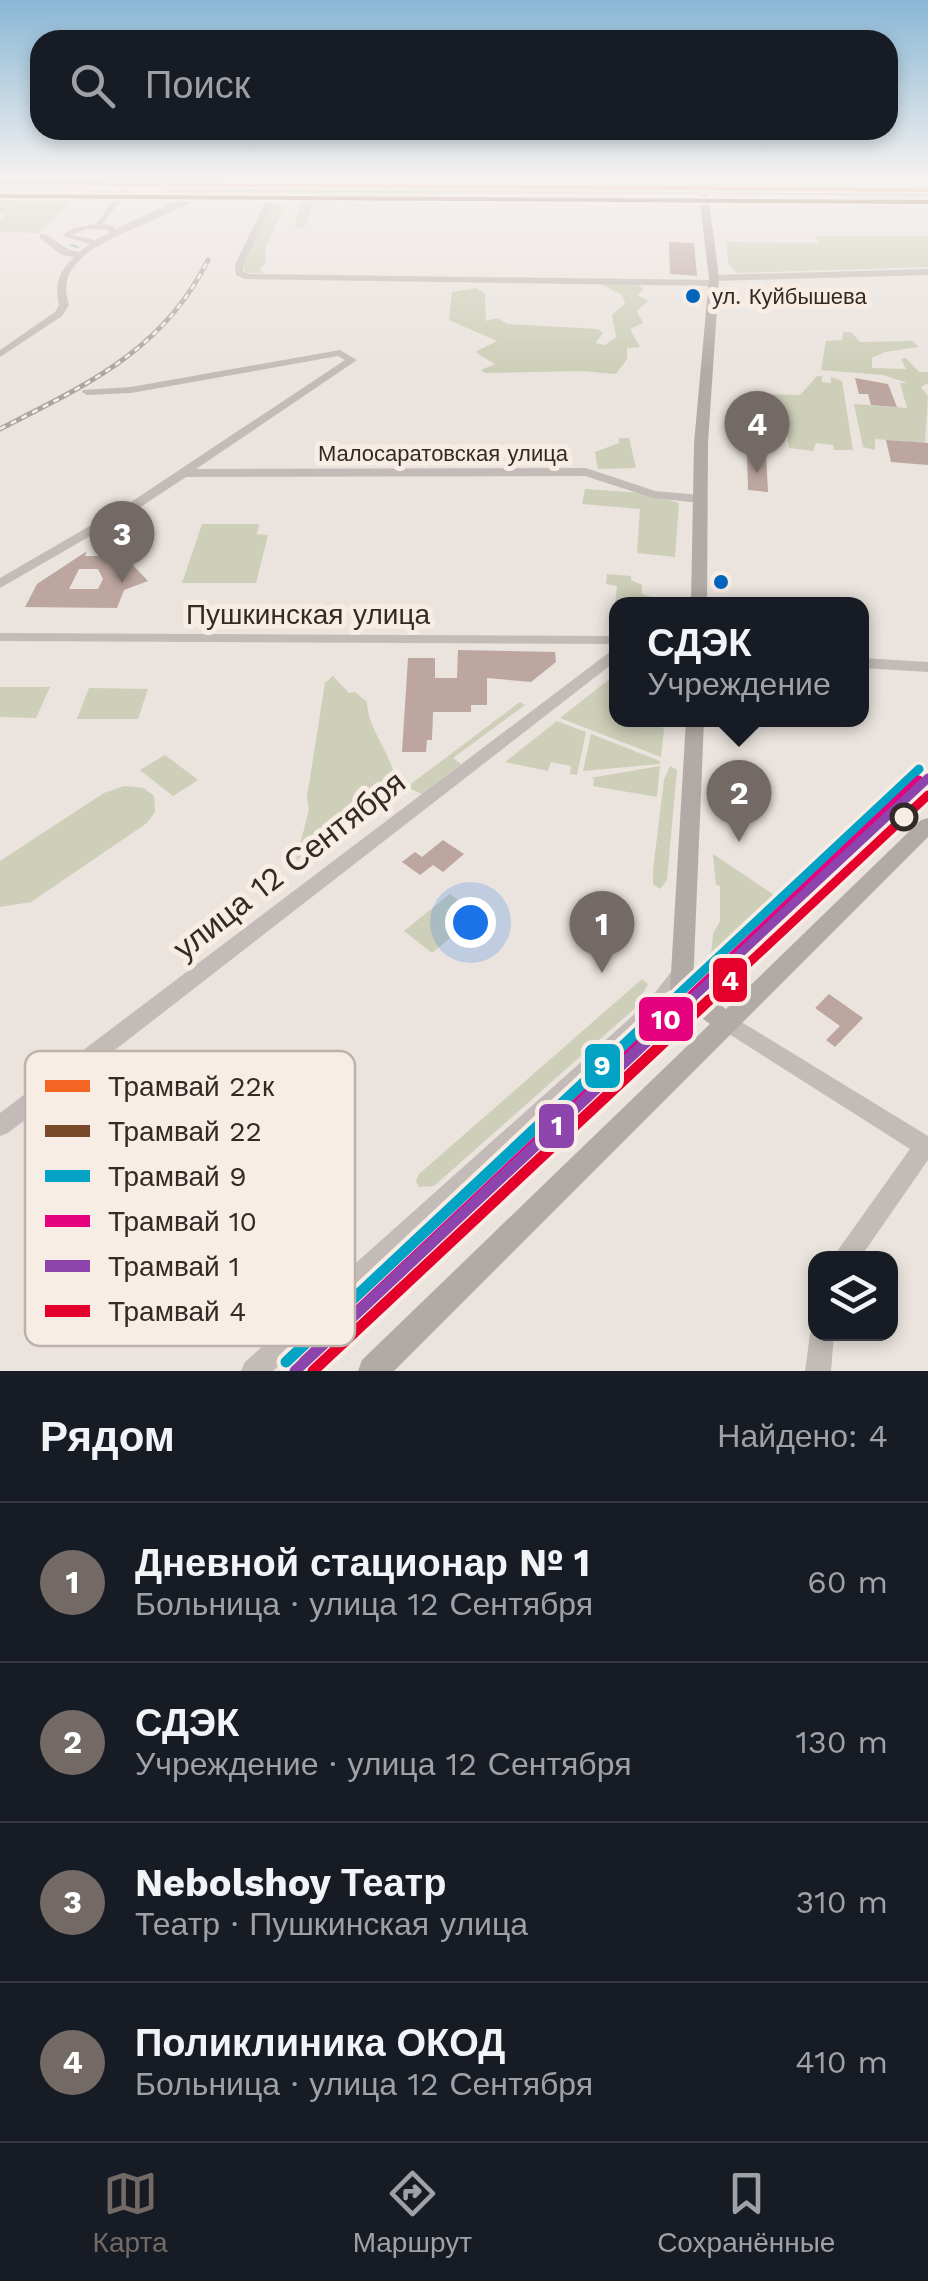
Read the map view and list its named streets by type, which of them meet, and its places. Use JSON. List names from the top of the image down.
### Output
{
  "streets": {
    "street": ["Малосаратовская улица", "Пушкинская улица", "улица 12 Сентября"]
  },
  "places": ["ул. Куйбышева"],
  "lines": [
    "tram line 9",
    "tram line 1",
    "tram line 10",
    "tram line 4"
  ],
  "legend": [
    "Трамвай 22к",
    "Трамвай 22",
    "Трамвай 9",
    "Трамвай 10",
    "Трамвай 1",
    "Трамвай 4"
  ],
  "page": {
    "search": "Поиск",
    "pins": [
      "4",
      "3",
      "2",
      "1"
    ],
    "popup": ["СДЭК", "Учреждение"],
    "heading": ["Рядом", "Найдено: 4"],
    "list": [
      {
        "mark": "1",
        "name": "Дневной стационар № 1",
        "note": "Больница · улица 12 Сентября",
        "value": "60 m"
      },
      {
        "mark": "2",
        "name": "СДЭК",
        "note": "Учреждение · улица 12 Сентября",
        "value": "130 m"
      },
      {
        "mark": "3",
        "name": "Nebolshoy Театр",
        "note": "Театр · Пушкинская улица",
        "value": "310 m"
      },
      {
        "mark": "4",
        "name": "Поликлиника ОКОД",
        "note": "Больница · улица 12 Сентября",
        "value": "410 m"
      }
    ],
    "nav": ["Карта", "Маршрут", "Сохранённые"]
  }
}
